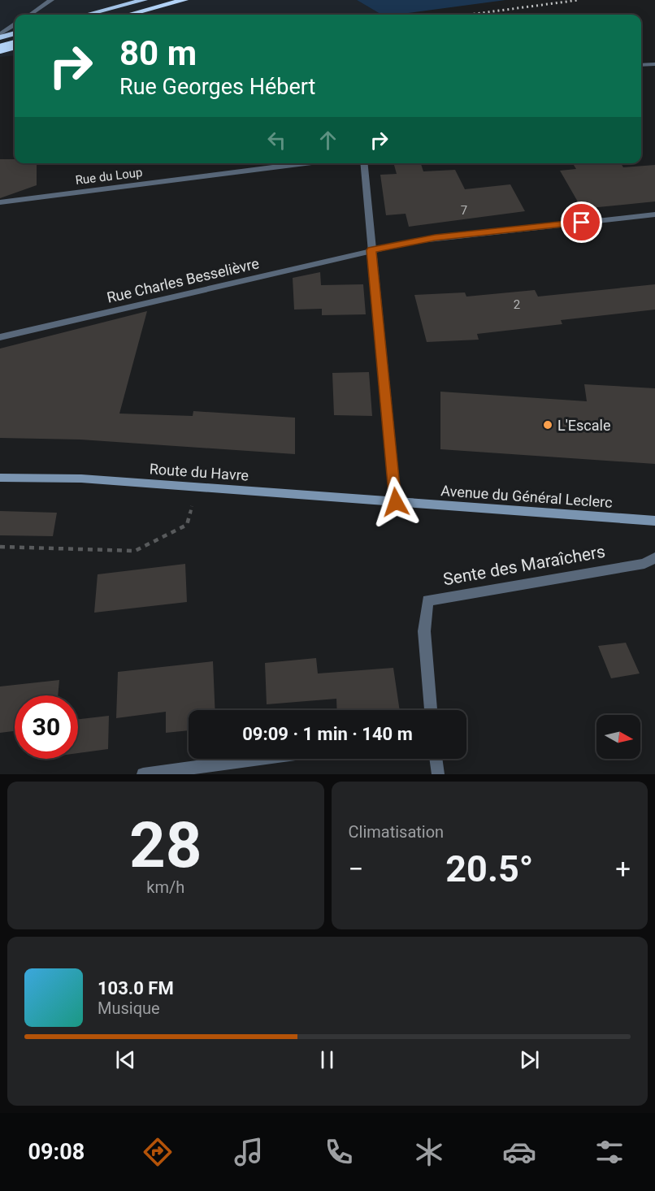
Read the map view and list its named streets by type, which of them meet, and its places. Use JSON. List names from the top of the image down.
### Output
{
  "streets": {
    "main road": ["Route du Havre", "Avenue du Général Leclerc"],
    "street": ["Rue du Loup", "Rue Charles Besselièvre", "Sente des Maraîchers"]
  },
  "crossings": [
    ["Route du Havre", "Avenue du Général Leclerc"]
  ],
  "places": ["L'Escale"],
  "house_numbers": ["7", "2"],
  "north": "right",
  "page": {
    "turn": ["80 m", "Rue Georges Hébert"],
    "limit": "30",
    "trip": "09:09 · 1 min · 140 m",
    "tile": [
      ["28", "km/h"],
      "Climatisation"
    ],
    "heat": ["−", "20.5°", "+"],
    "song": ["103.0 FM", "Musique"],
    "tabs": "09:08"
  }
}
